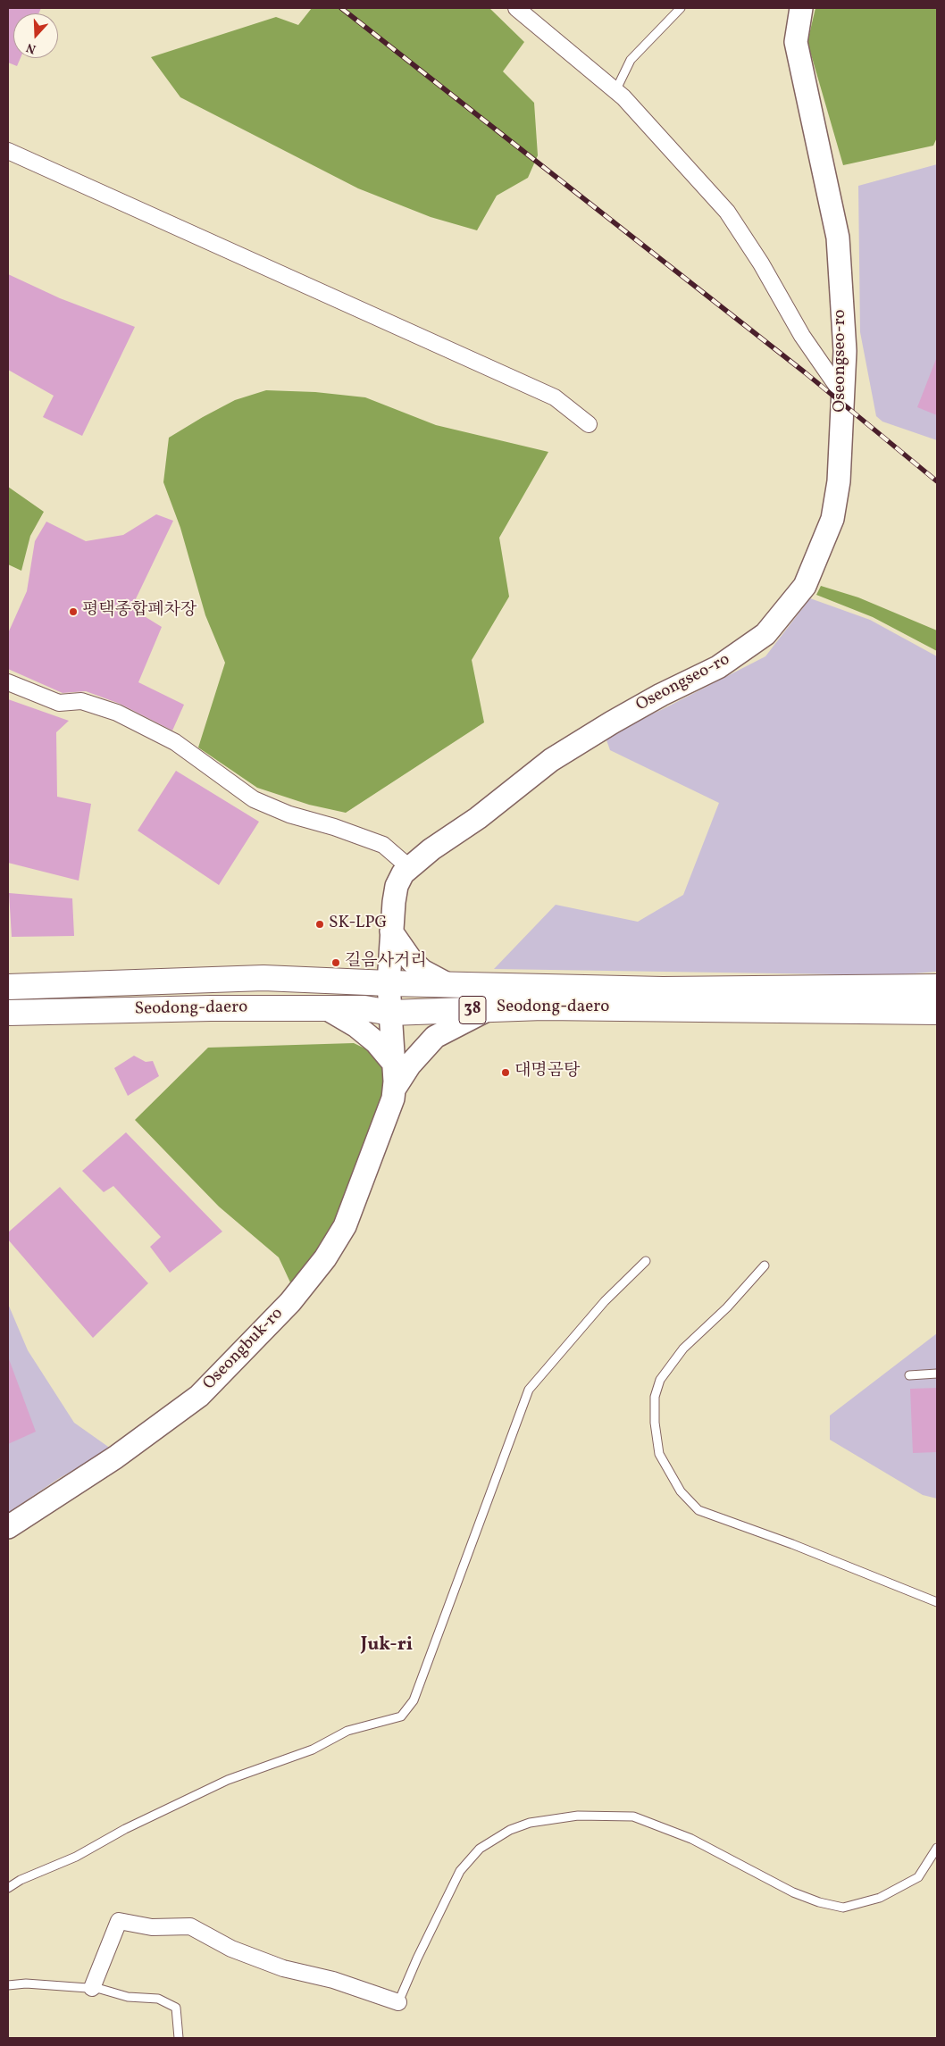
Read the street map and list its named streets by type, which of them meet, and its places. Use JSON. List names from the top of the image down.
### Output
{
  "streets": {
    "main road": ["Seodong-daero", "38"],
    "street": ["Oseongseo-ro", "Oseongbuk-ro"]
  },
  "crossings": [
    ["Oseongseo-ro", "Seodong-daero"],
    ["Oseongseo-ro", "Oseongbuk-ro"]
  ],
  "districts": ["Juk-ri"],
  "places": [
    "평택종합폐차장",
    "SK-LPG",
    "길음사거리",
    "대명곰탕"
  ],
  "north": "bottom"
}
